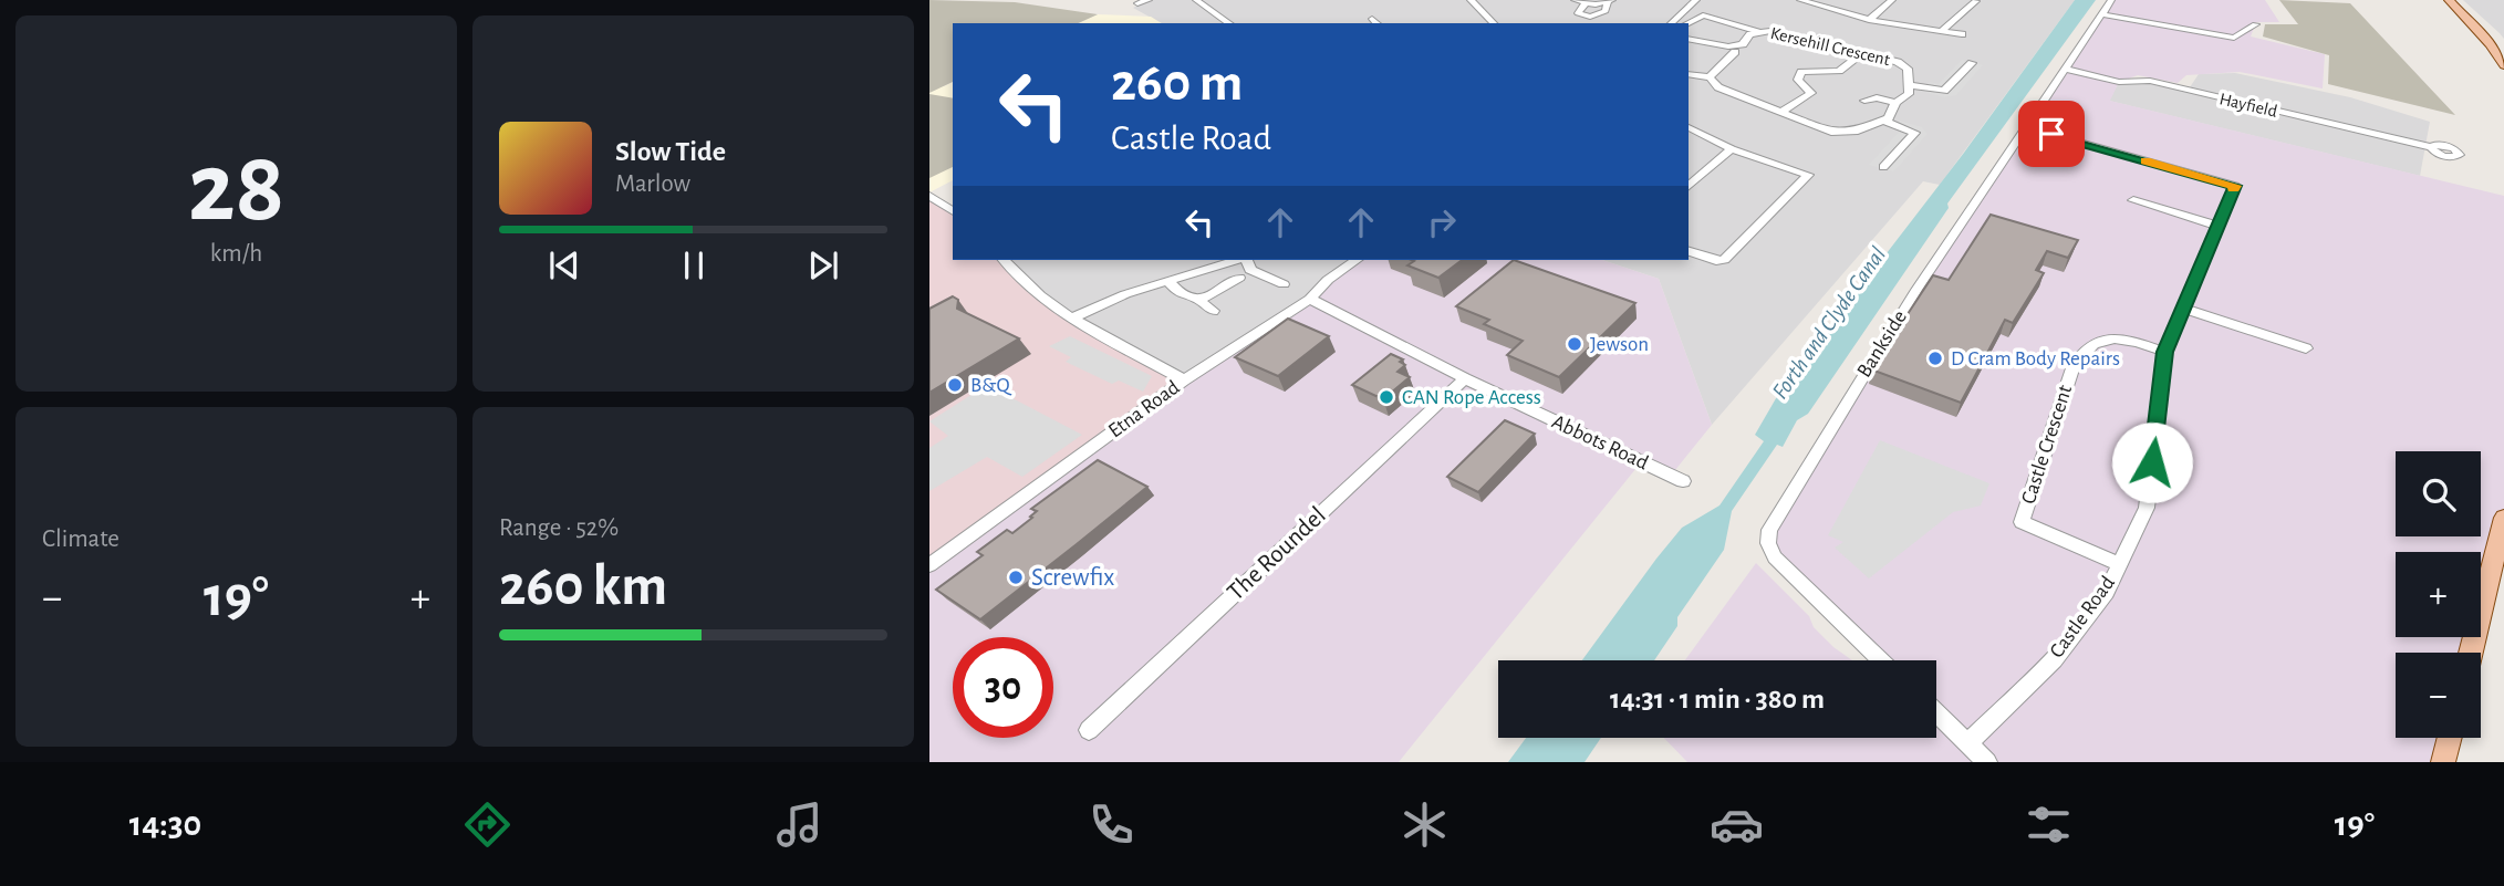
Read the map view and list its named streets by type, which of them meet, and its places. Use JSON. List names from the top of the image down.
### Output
{
  "streets": {
    "street": [
      "Kersehill Crescent",
      "Hayfield",
      "Bankside",
      "Etna Road",
      "Abbots Road",
      "Castle Crescent",
      "The Roundel",
      "Castle Road"
    ]
  },
  "crossings": [
    ["Hayfield", "Bankside"],
    ["Bankside", "Castle Road"],
    ["Etna Road", "Abbots Road"],
    ["Abbots Road", "The Roundel"],
    ["Castle Crescent", "Castle Road"]
  ],
  "water": ["Forth and Clyde Canal"],
  "places": [
    "Jewson",
    "D Cram Body Repairs",
    "B&Q",
    "CAN Rope Access",
    "Screwfix"
  ],
  "page": {
    "tile": [
      ["28", "km/h"],
      "Climate",
      ["Range · 52%", "260 km"]
    ],
    "turn": ["260 m", "Castle Road"],
    "song": ["Slow Tide", "Marlow"],
    "map_buttons": ["+", "−"],
    "heat": ["−", "19°", "+"],
    "limit": "30",
    "trip": "14:31 · 1 min · 380 m",
    "tabs": ["14:30", "19°"]
  }
}
